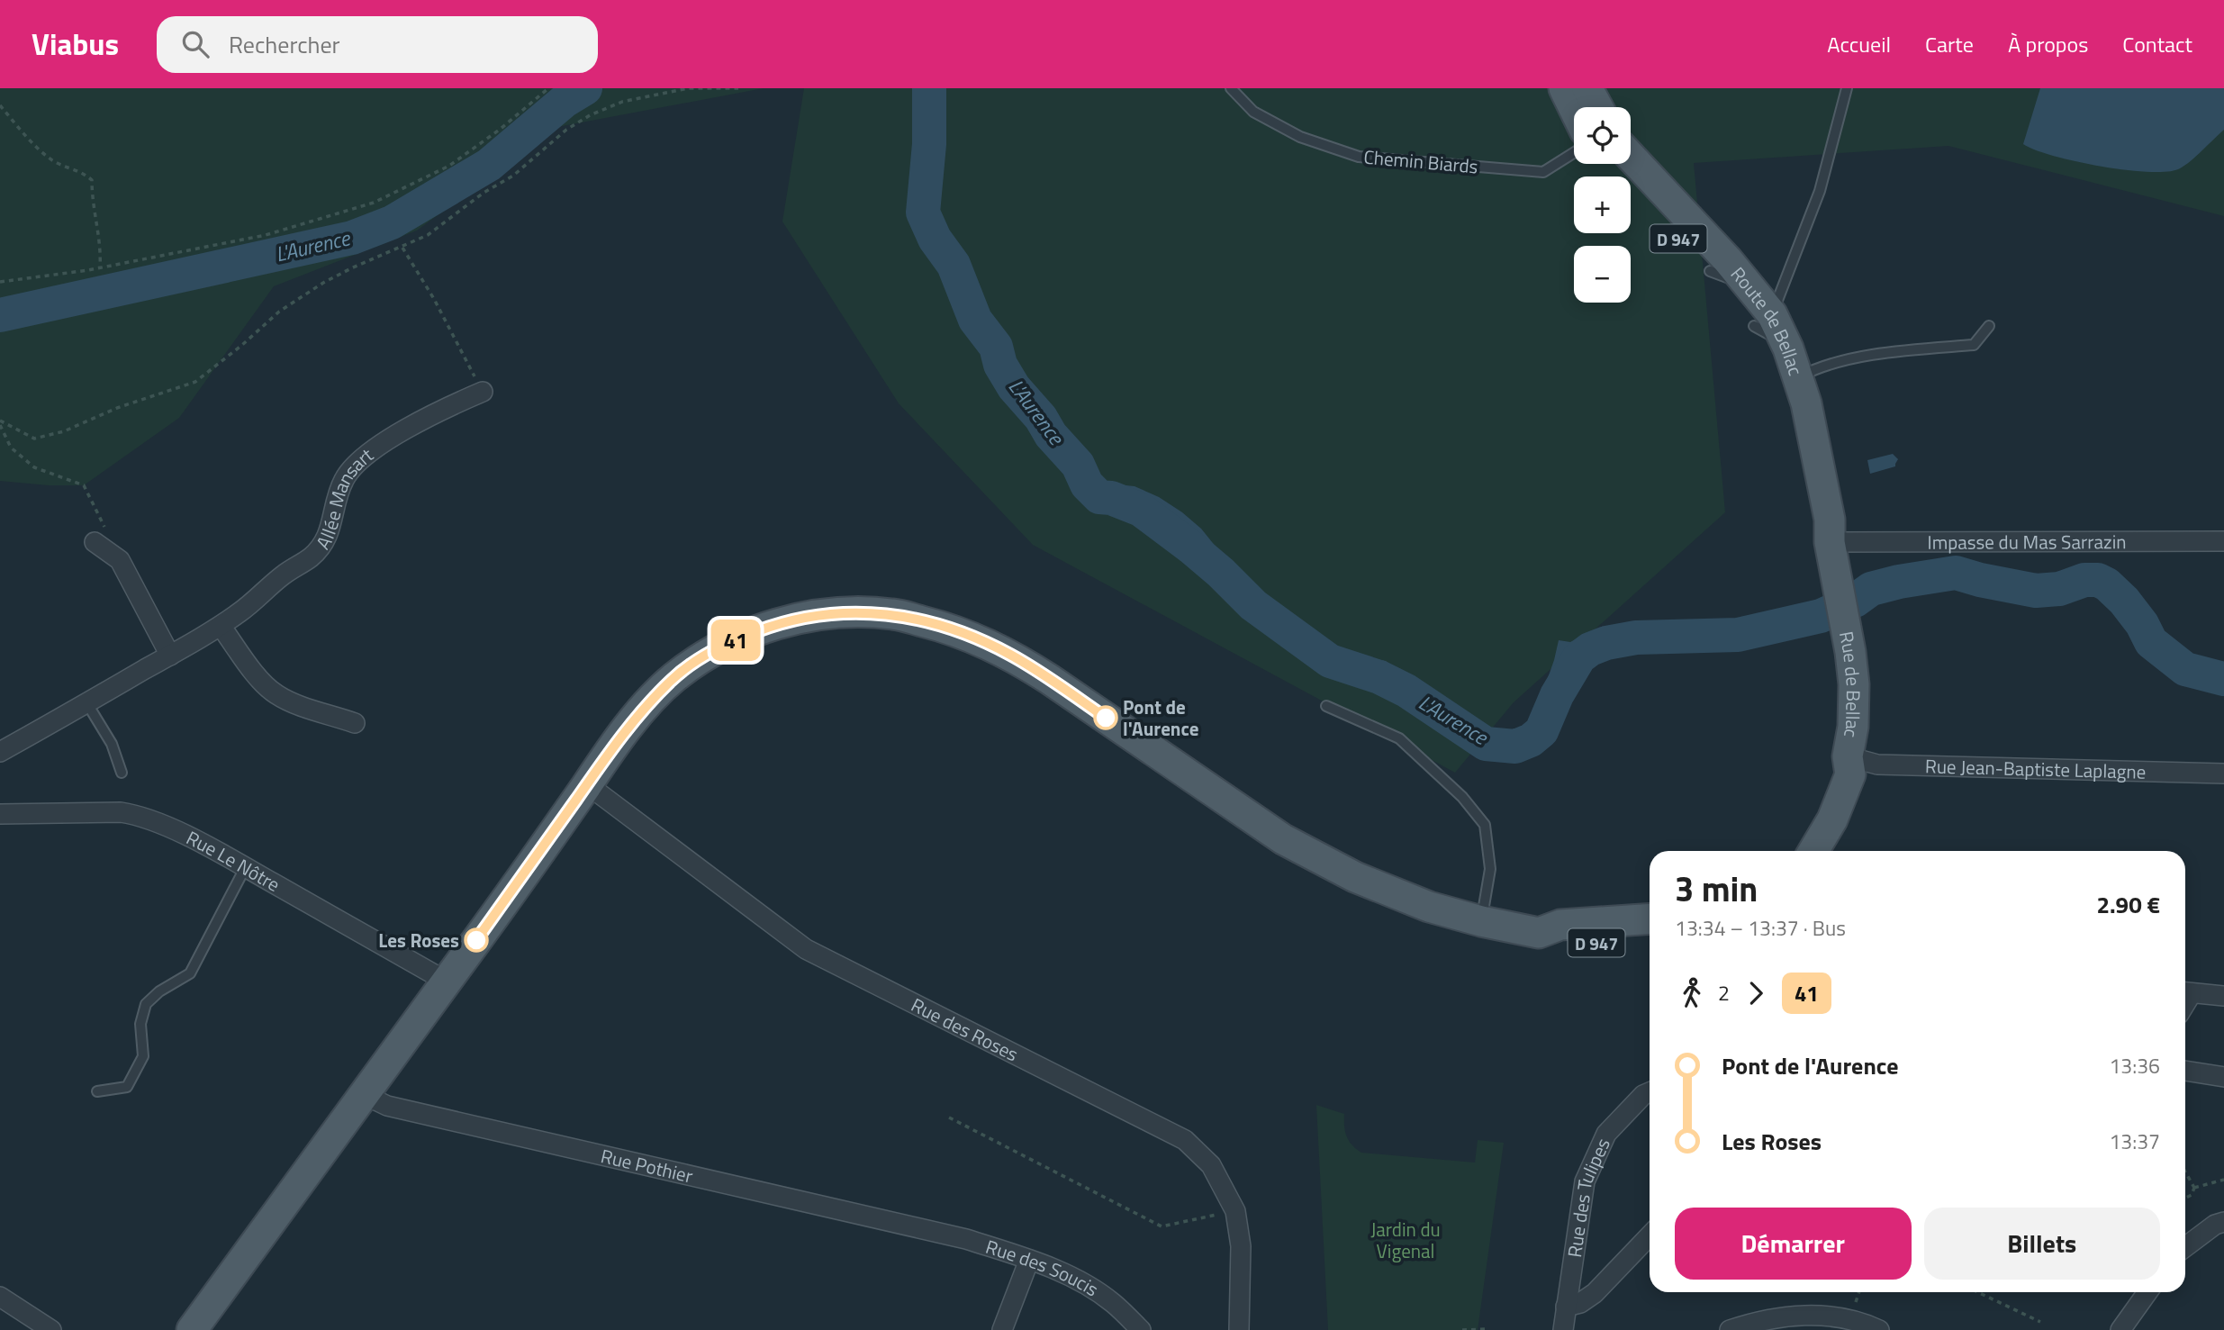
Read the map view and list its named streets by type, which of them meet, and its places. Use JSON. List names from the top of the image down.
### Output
{
  "streets": {
    "main road": ["D 947", "Route de Bellac", "Rue de Bellac"],
    "street": [
      "Allée Mansart",
      "Impasse du Mas Sarrazin",
      "Rue Jean-Baptiste Laplagne",
      "Rue Le Nôtre",
      "Rue des Roses",
      "Rue Pothier",
      "Rue des Tulipes",
      "Rue des Soucis"
    ],
    "lane": ["Chemin Biards"]
  },
  "crossings": [
    ["D 947", "Rue Le Nôtre"],
    ["D 947", "Rue des Roses"],
    ["D 947", "Rue Pothier"],
    ["Route de Bellac", "Impasse du Mas Sarrazin"],
    ["Route de Bellac", "Rue de Bellac"],
    ["Rue de Bellac", "Rue Jean-Baptiste Laplagne"],
    ["Rue Pothier", "Rue des Soucis"]
  ],
  "water": ["L'Aurence"],
  "parks": ["Jardin du Vigenal"],
  "places": ["Pont de l'Aurence", "Les Roses"],
  "lines": ["bus line 41"],
  "page": {
    "header": "Viabus",
    "search": "Rechercher",
    "nav": [
      "Accueil",
      "Carte",
      "À propos",
      "Contact"
    ],
    "on_map": "41",
    "map_buttons": ["+", "−"],
    "heading": ["3 min", "13:34 – 13:37 · Bus", "2.90 €"],
    "legs": ["2", "41"],
    "list": [
      {
        "name": "Pont de l'Aurence",
        "value": "13:36"
      },
      {
        "name": "Les Roses",
        "value": "13:37"
      }
    ],
    "buttons": ["Démarrer", "Billets"]
  }
}
